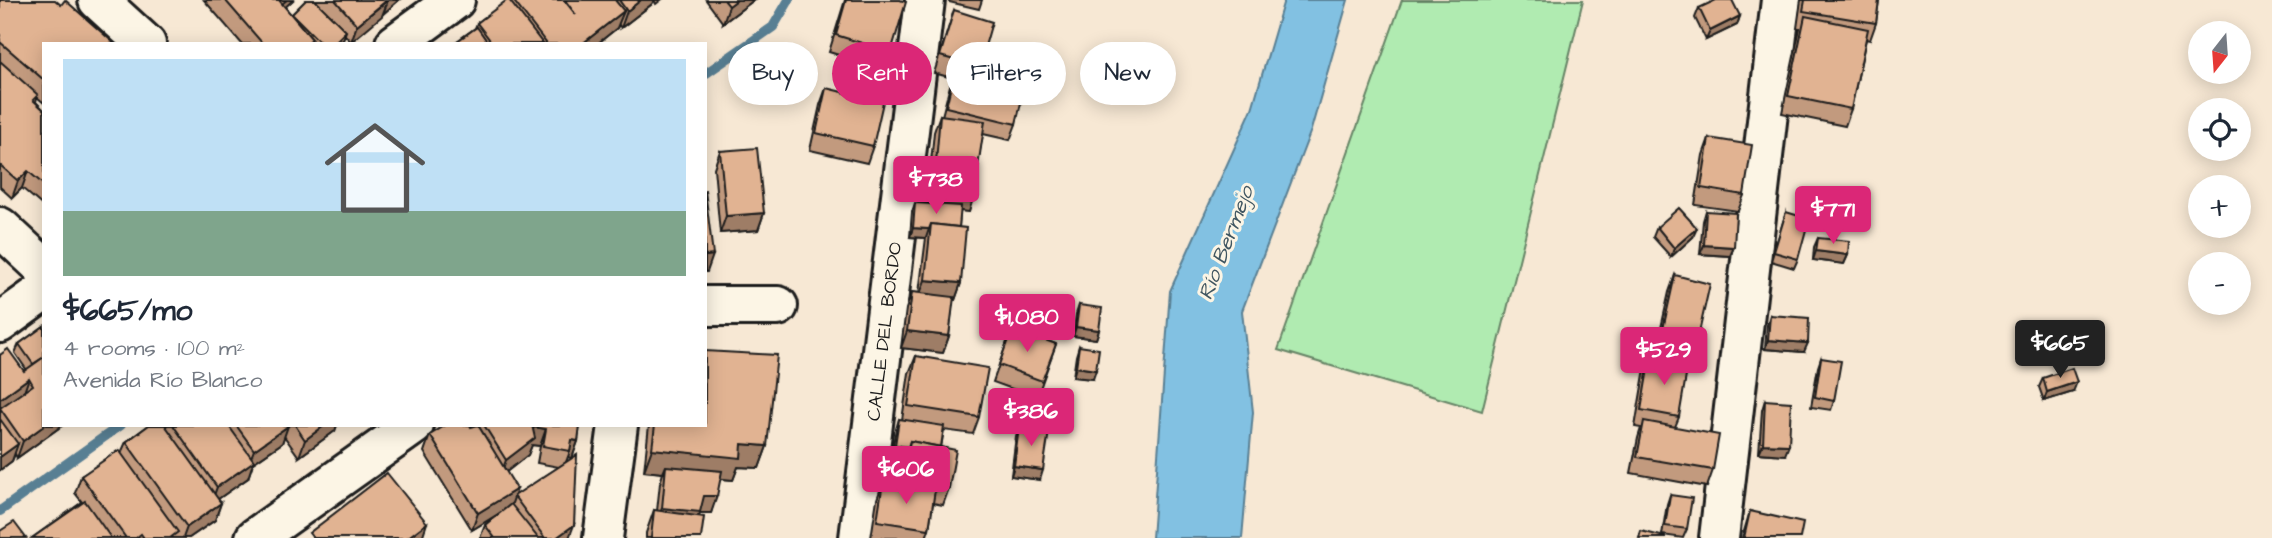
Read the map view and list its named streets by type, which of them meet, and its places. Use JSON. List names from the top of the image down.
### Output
{
  "streets": {
    "street": ["CALLE DEL BORDO"]
  },
  "water": ["Río Bermejo"],
  "north": "bottom",
  "page": {
    "map_buttons": ["+", "−"],
    "chip": [
      "Buy",
      "Rent",
      "Filters",
      "New"
    ],
    "list": [
      {
        "name": "$665/mo",
        "note": "4 rooms · 100 m² · Avenida Río Blanco"
      }
    ],
    "price": [
      "$738",
      "$771",
      "$1,080",
      "$665",
      "$529",
      "$386",
      "$606"
    ]
  }
}
